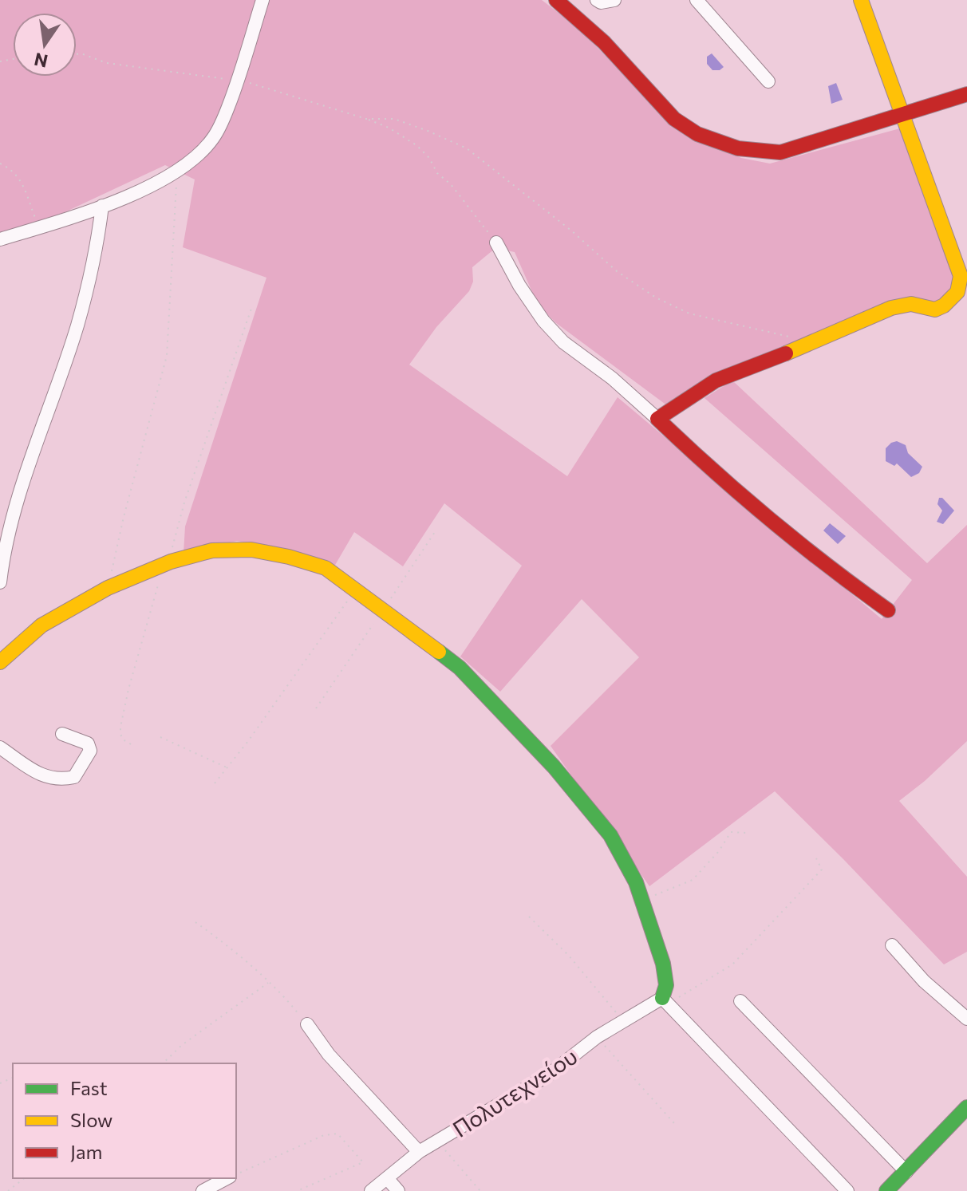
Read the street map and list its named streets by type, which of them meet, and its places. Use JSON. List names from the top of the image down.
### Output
{
  "streets": {
    "street": ["Πολυτεχνείου"]
  },
  "legend": ["Fast", "Slow", "Jam"],
  "north": "bottom"
}
